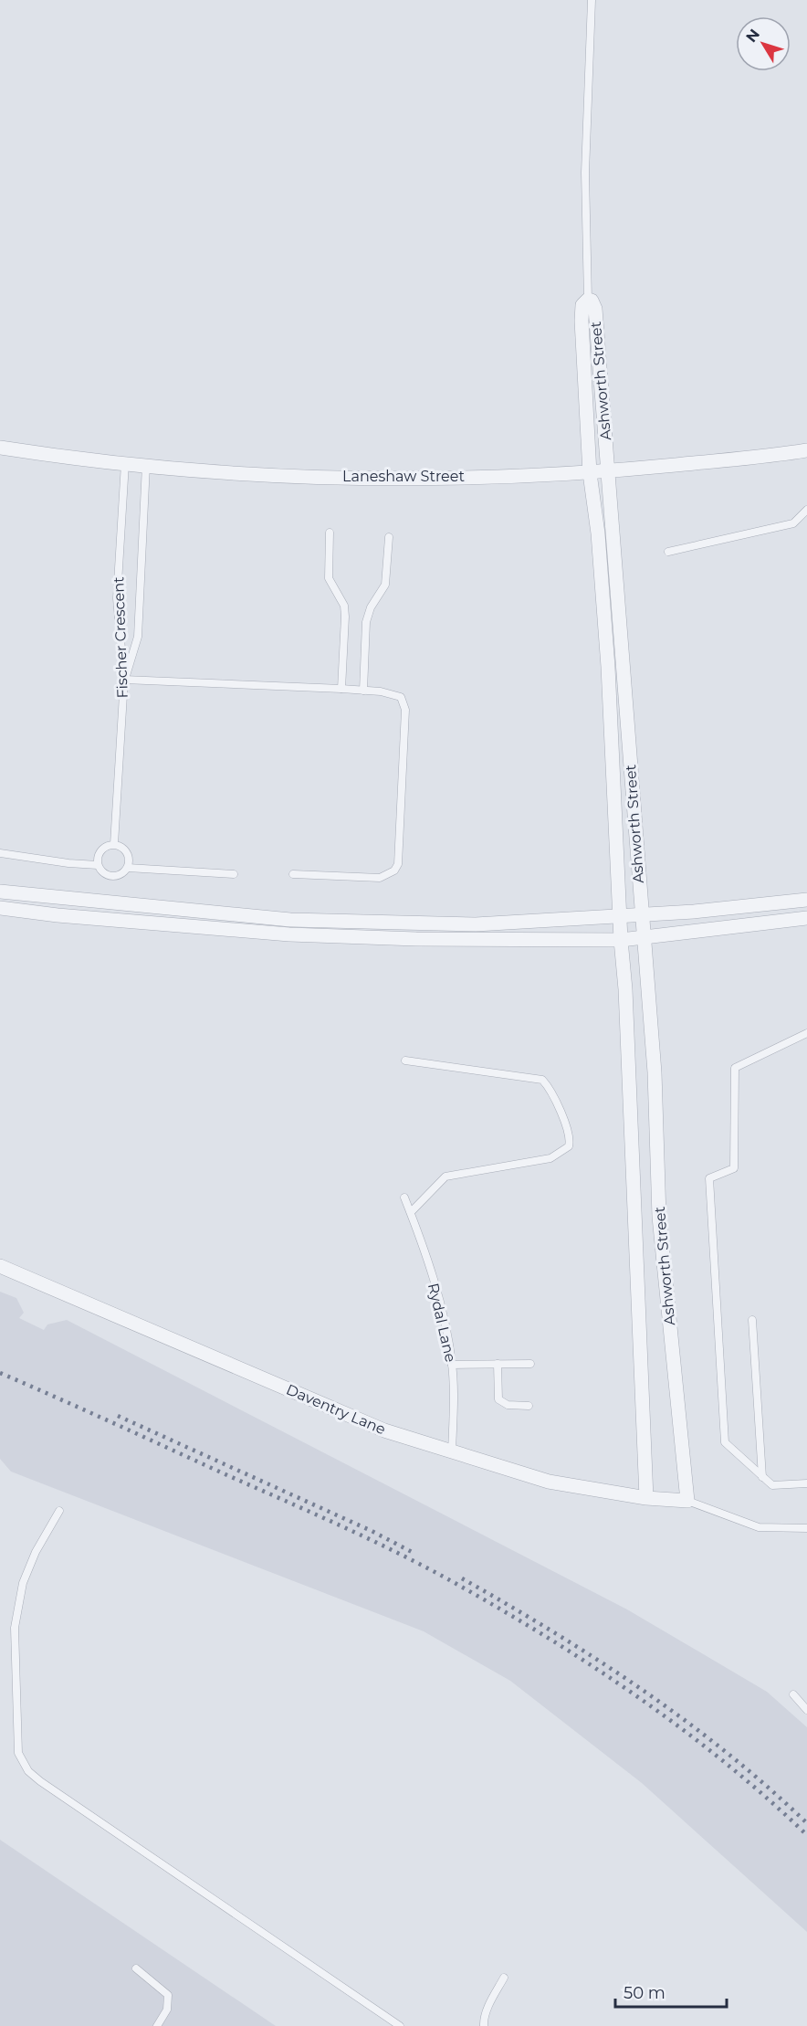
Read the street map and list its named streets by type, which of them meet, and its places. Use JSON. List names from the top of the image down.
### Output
{
  "streets": {
    "street": ["Ashworth Street", "Laneshaw Street", "Daventry Lane"],
    "lane": ["Fischer Crescent", "Rydal Lane"]
  },
  "crossings": [
    ["Ashworth Street", "Laneshaw Street"],
    ["Ashworth Street", "Daventry Lane"],
    ["Laneshaw Street", "Fischer Crescent"],
    ["Rydal Lane", "Daventry Lane"]
  ],
  "scale_bar": "50 m",
  "north": "top left"
}
